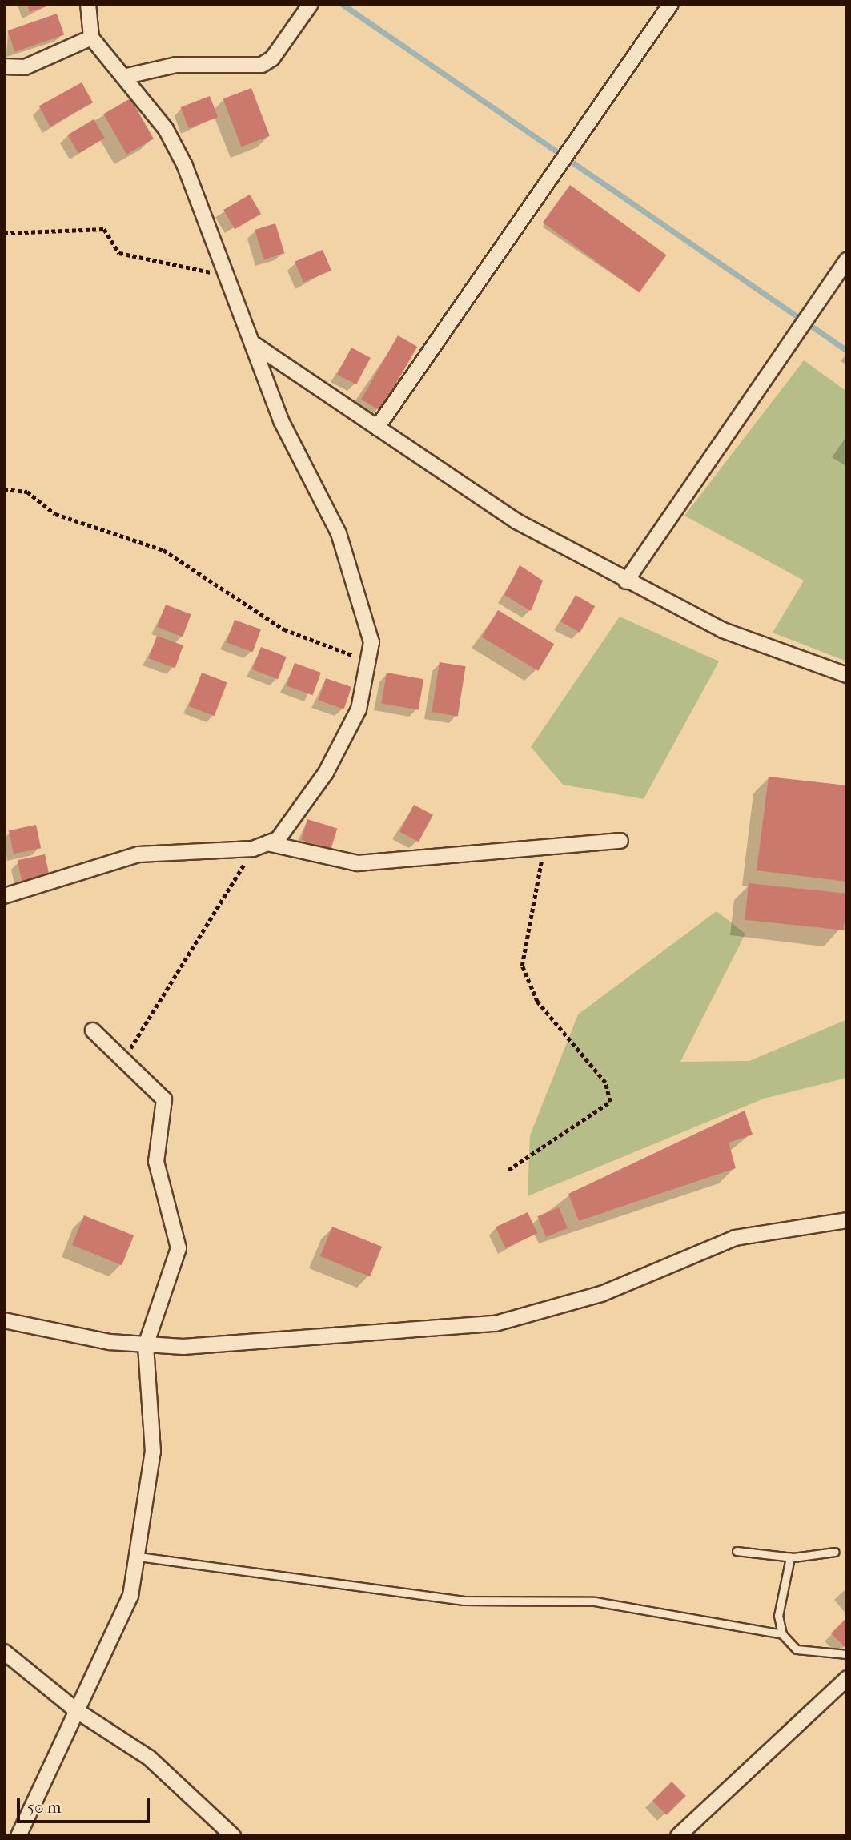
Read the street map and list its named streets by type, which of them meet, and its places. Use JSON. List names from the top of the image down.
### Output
{
  "scale_bar": "50 m"
}
